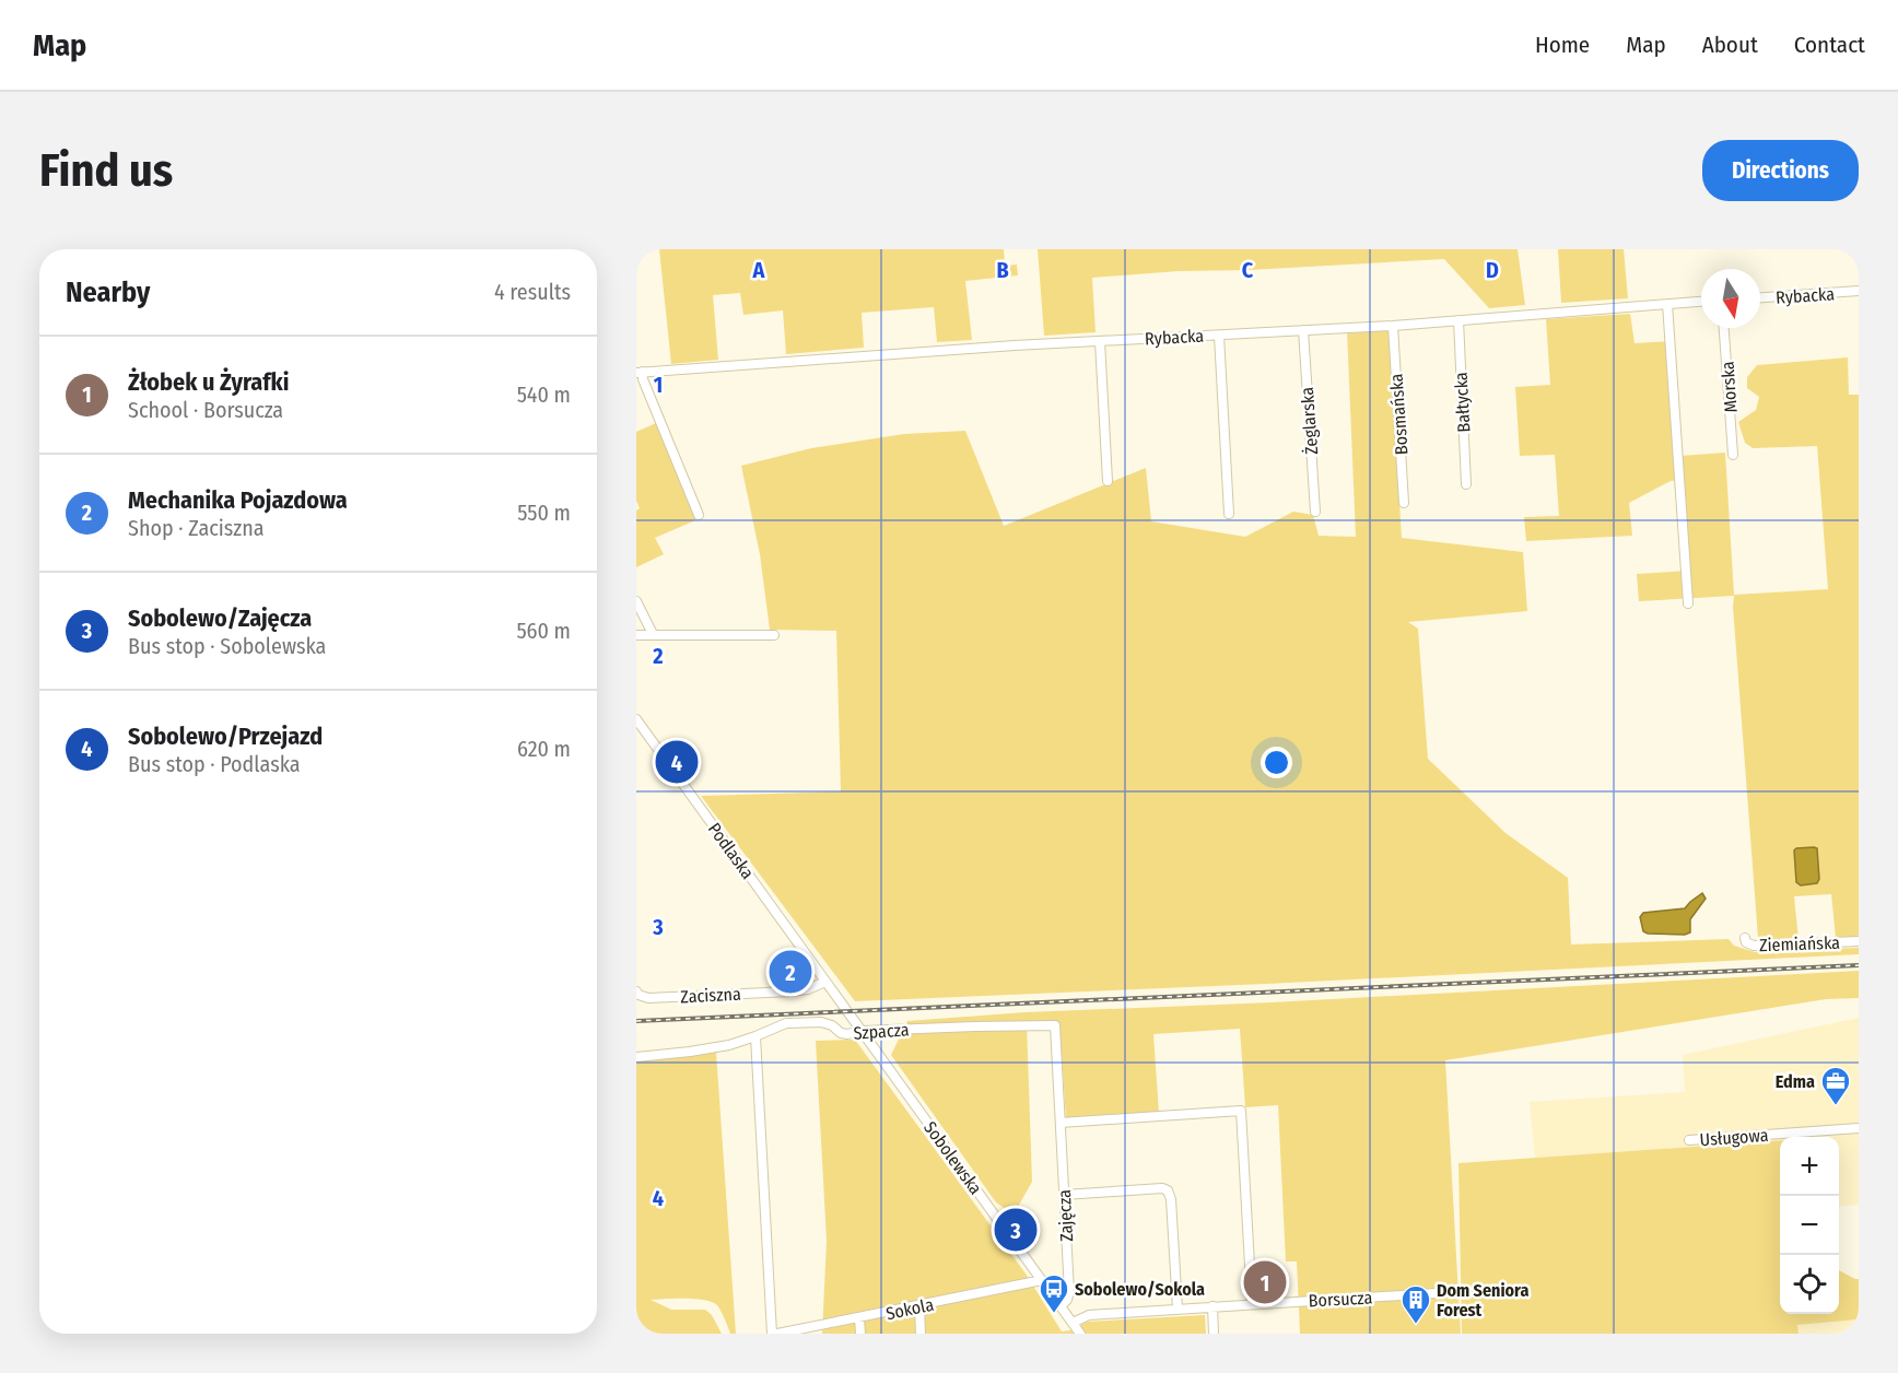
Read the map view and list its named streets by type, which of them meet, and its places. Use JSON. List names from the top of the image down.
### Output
{
  "streets": {
    "street": [
      "Rybacka",
      "Morska",
      "Bałtycka",
      "Bosmańska",
      "Żeglarska",
      "Podlaska",
      "Ziemiańska",
      "Zaciszna",
      "Szpacza",
      "Usługowa",
      "Sobolewska",
      "Zajęcza",
      "Borsucza",
      "Sokola"
    ]
  },
  "crossings": [
    ["Rybacka", "Bałtycka"],
    ["Rybacka", "Bosmańska"],
    ["Rybacka", "Żeglarska"],
    ["Podlaska", "Zaciszna"],
    ["Podlaska", "Sobolewska"],
    ["Zaciszna", "Sobolewska"],
    ["Szpacza", "Sobolewska"],
    ["Szpacza", "Zajęcza"],
    ["Sobolewska", "Zajęcza"],
    ["Sobolewska", "Borsucza"],
    ["Sobolewska", "Sokola"]
  ],
  "places": {
    "office": ["Edma"],
    "bus stop": ["Sobolewo/Sokola"],
    "building": ["Dom Seniora Forest"]
  },
  "north": "bottom",
  "page": {
    "header": "Map",
    "nav": [
      "Home",
      "Map",
      "About",
      "Contact"
    ],
    "buttons": "Directions",
    "title": "Find us",
    "heading": ["Nearby", "4 results"],
    "list": [
      {
        "mark": "1",
        "name": "Żłobek u Żyrafki",
        "note": "School · Borsucza",
        "value": "540 m"
      },
      {
        "mark": "2",
        "name": "Mechanika Pojazdowa",
        "note": "Shop · Zaciszna",
        "value": "550 m"
      },
      {
        "mark": "3",
        "name": "Sobolewo/Zajęcza",
        "note": "Bus stop · Sobolewska",
        "value": "560 m"
      },
      {
        "mark": "4",
        "name": "Sobolewo/Przejazd",
        "note": "Bus stop · Podlaska",
        "value": "620 m"
      }
    ],
    "pins": [
      "4",
      "2",
      "3",
      "1"
    ],
    "map_buttons": ["+", "−"]
  },
  "grid": {
    "columns": [
      "A",
      "B",
      "C",
      "D"
    ],
    "rows": [
      "1",
      "2",
      "3",
      "4"
    ]
  }
}
